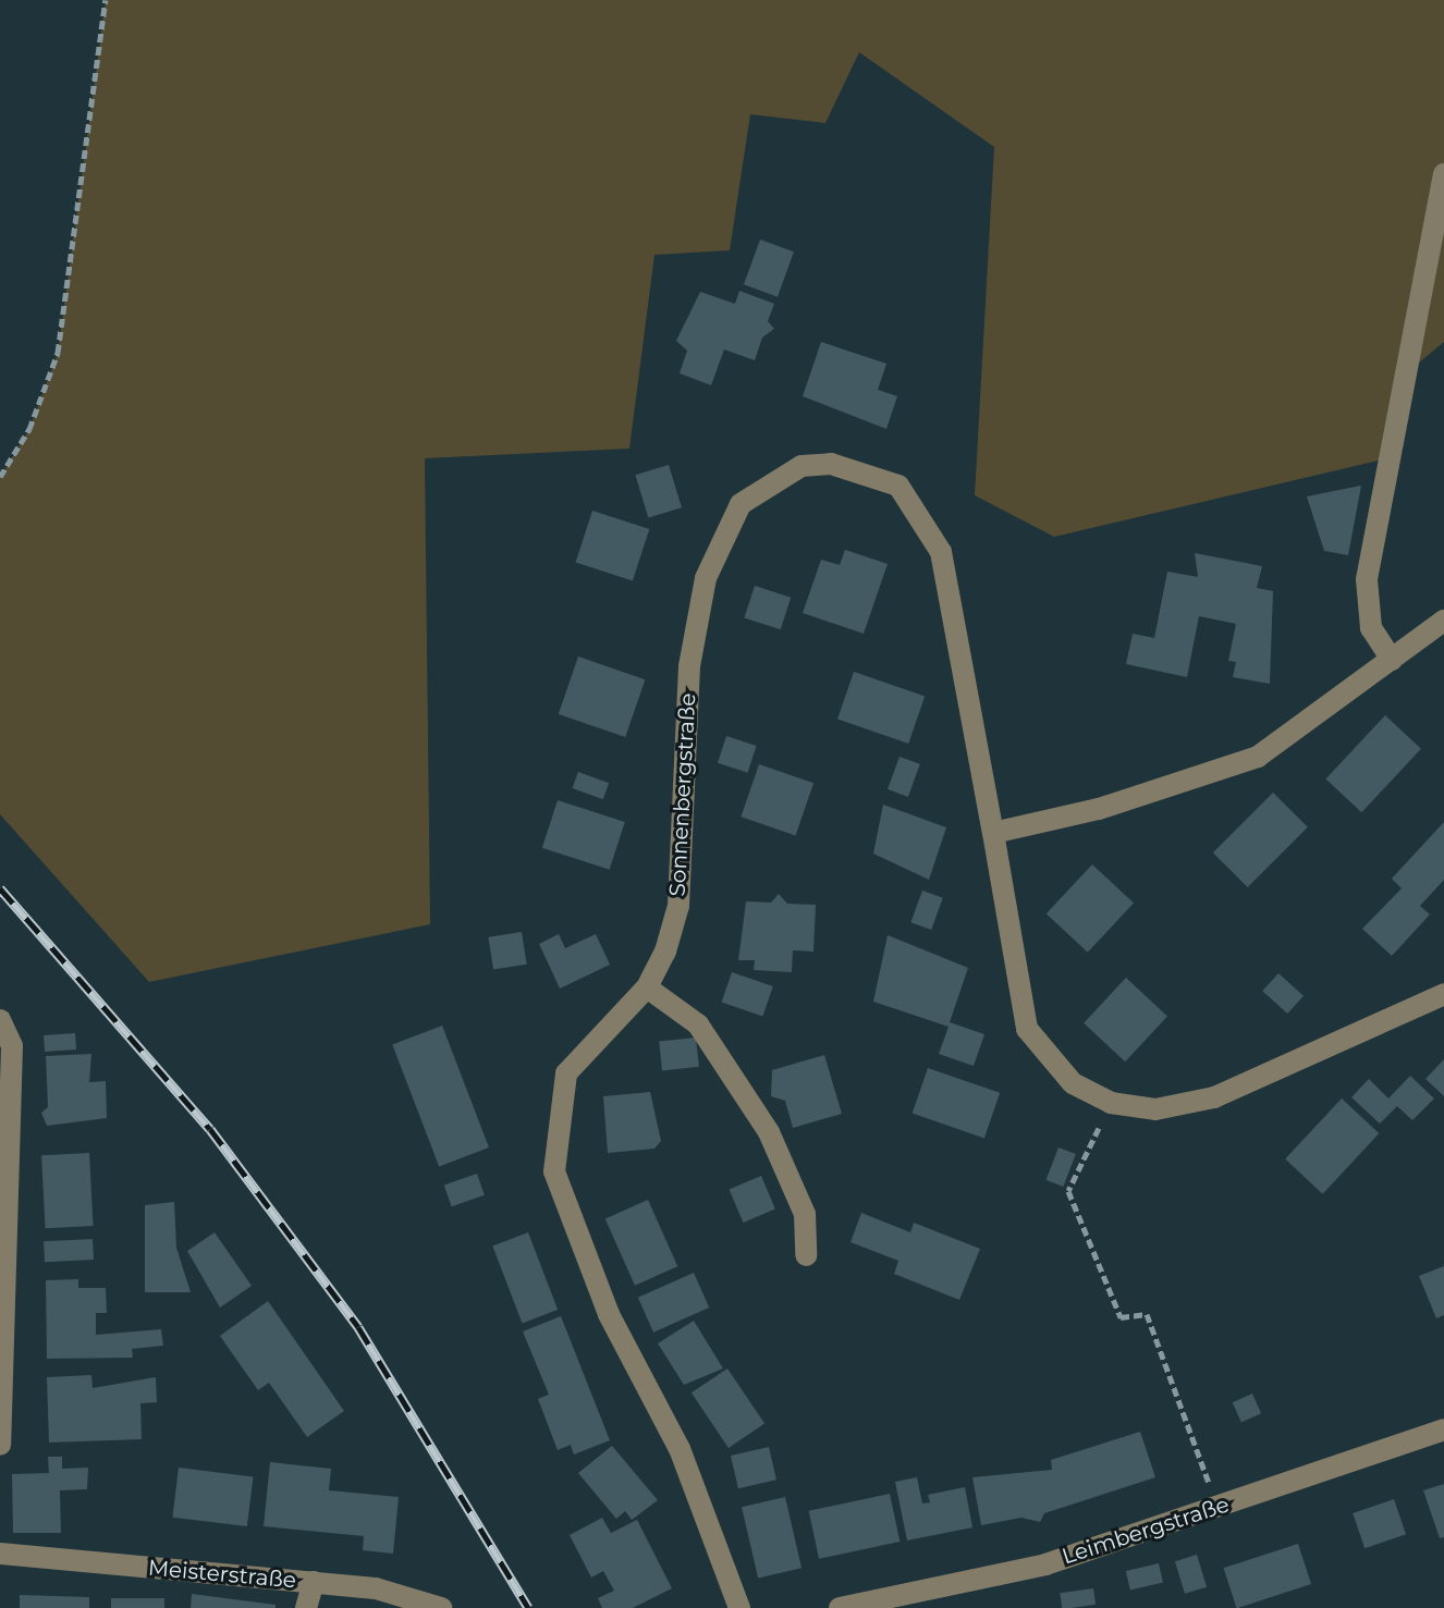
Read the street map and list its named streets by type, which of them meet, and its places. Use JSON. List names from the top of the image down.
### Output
{
  "streets": {
    "street": ["Sonnenbergstraße", "Leimbergstraße", "Meisterstraße"]
  }
}
